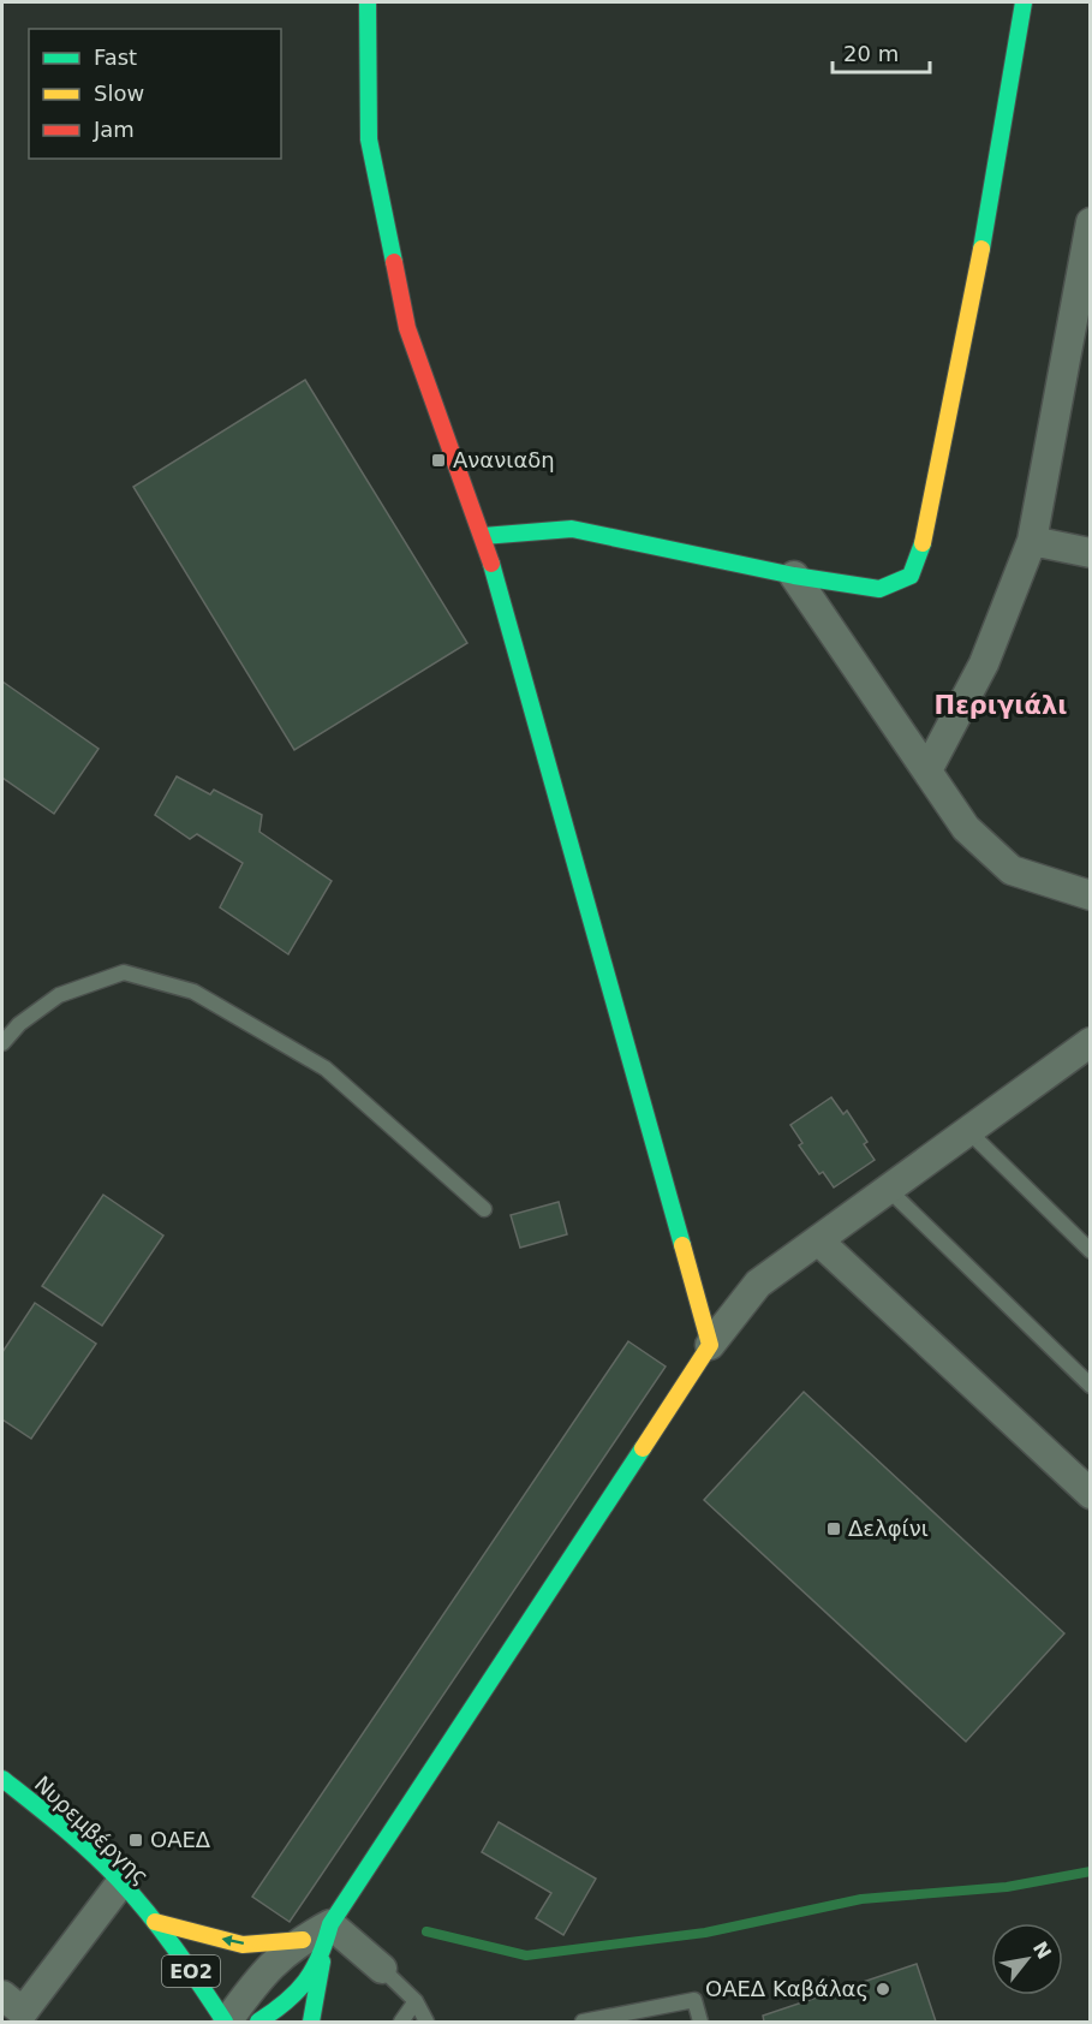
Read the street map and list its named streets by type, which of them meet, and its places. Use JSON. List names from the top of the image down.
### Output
{
  "streets": {
    "street": ["Νυρεμβέργης", "ΕΟ2"]
  },
  "districts": ["Περιγιάλι"],
  "places": {
    "transit": ["Ανανιαδη", "Δελφίνι", "ΟΑΕΔ"],
    "other": ["ΟΑΕΔ Καβάλας"]
  },
  "legend": ["Fast", "Slow", "Jam"],
  "scale_bar": "20 m",
  "north": "top right"
}
